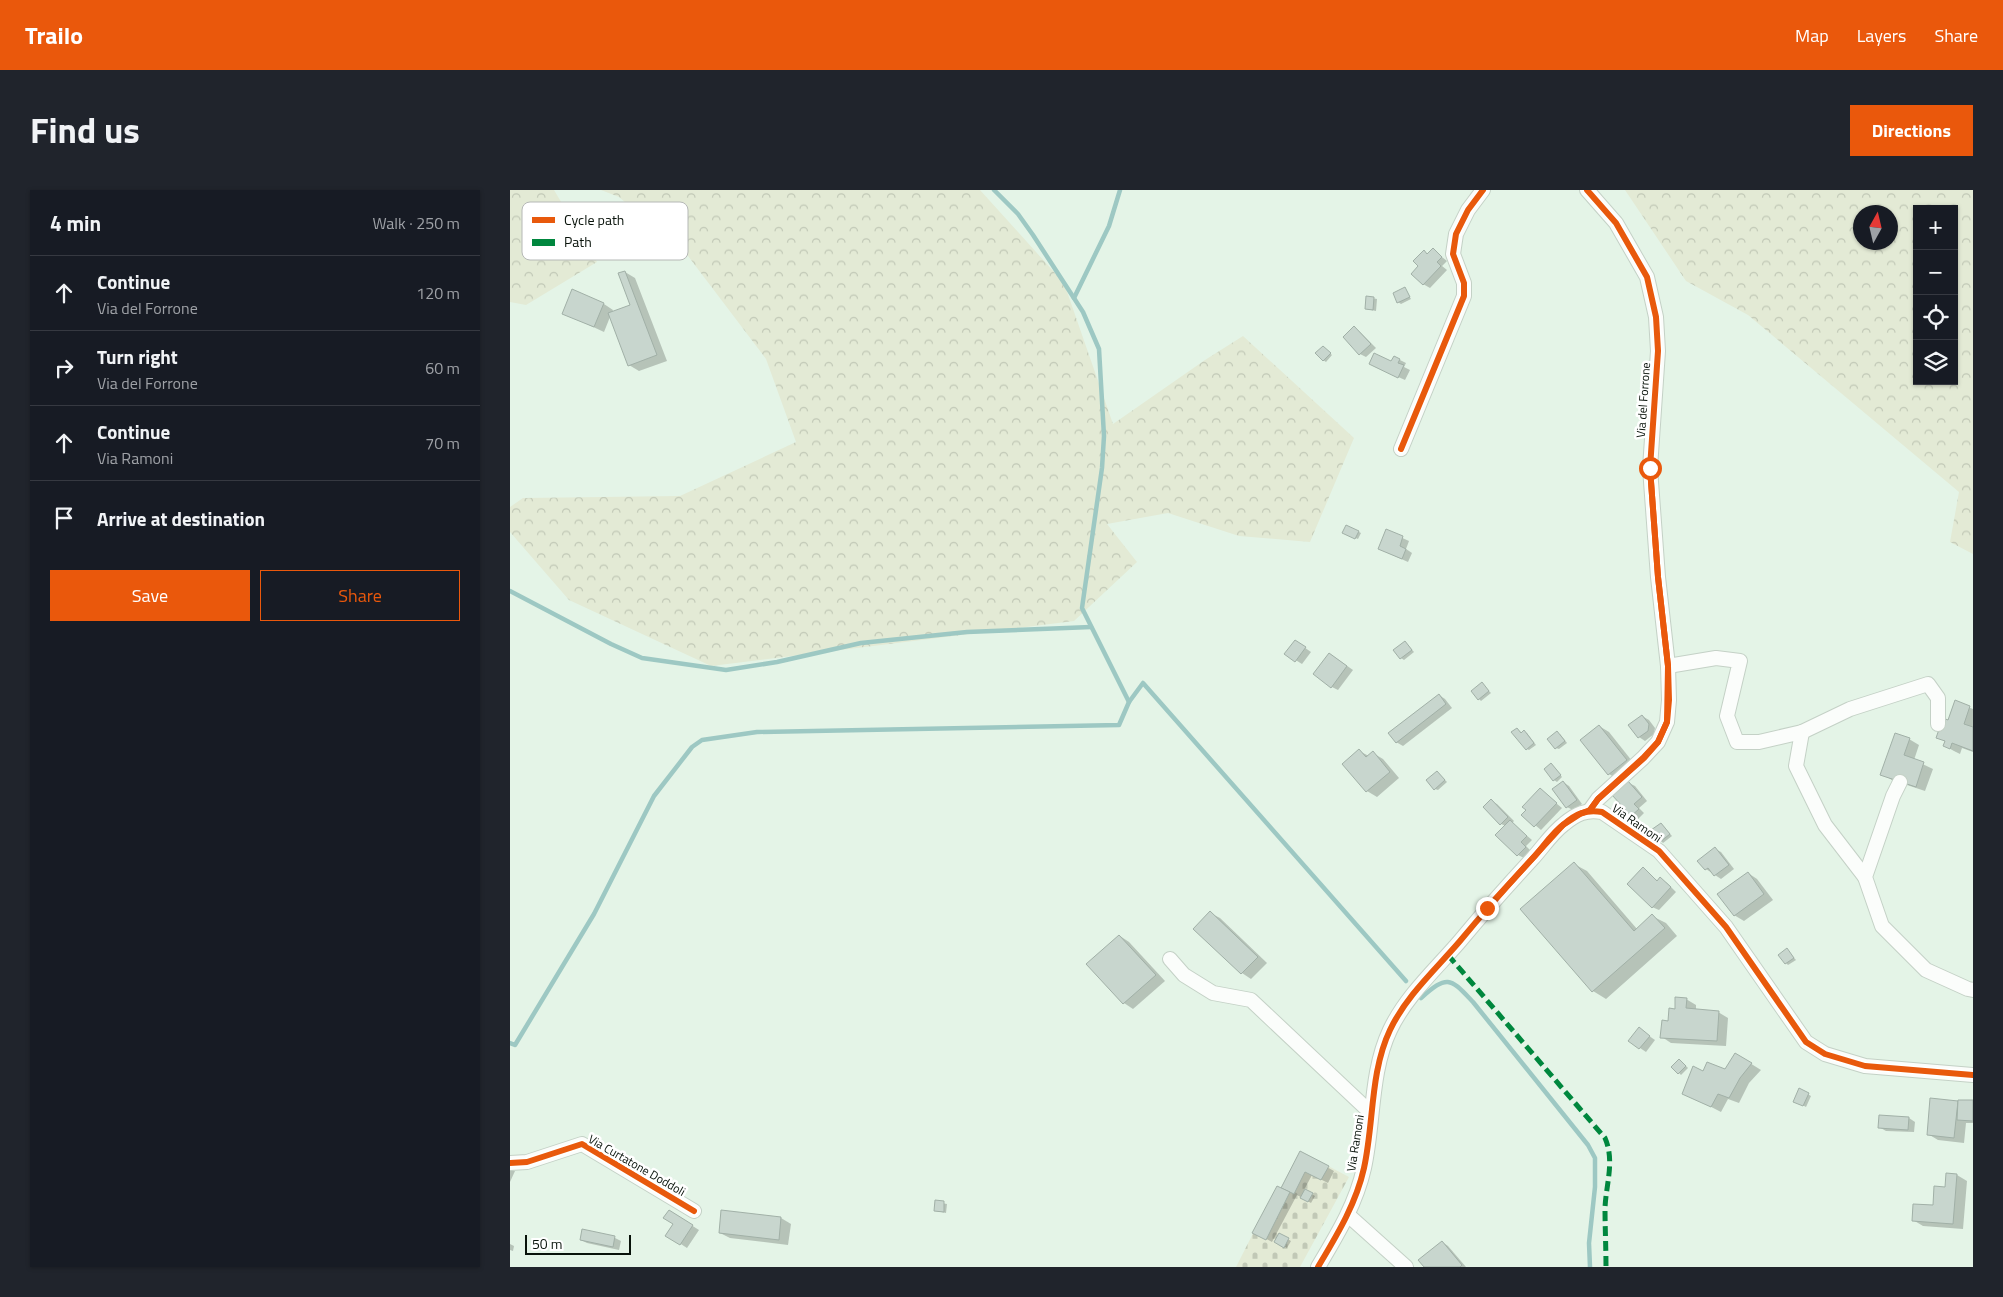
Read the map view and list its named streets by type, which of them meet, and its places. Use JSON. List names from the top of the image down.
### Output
{
  "streets": {
    "street": ["Via del Forrone", "Via Ramoni", "Via Curtatone Doddoli"]
  },
  "crossings": [
    ["Via del Forrone", "Via Ramoni"]
  ],
  "legend": ["Cycle path", "Path"],
  "scale_bar": "50 m",
  "north": "top",
  "page": {
    "header": "Trailo",
    "nav": ["Map", "Layers", "Share"],
    "title": "Find us",
    "buttons": [
      "Directions",
      ["Save", "Share"]
    ],
    "heading": ["4 min", "Walk · 250 m"],
    "map_buttons": ["+", "−"],
    "list": [
      ["Continue", "Via del Forrone", "120 m"],
      ["Turn right", "Via del Forrone", "60 m"],
      ["Continue", "Via Ramoni", "70 m"],
      "Arrive at destination"
    ],
    "scale": "50 m"
  }
}
